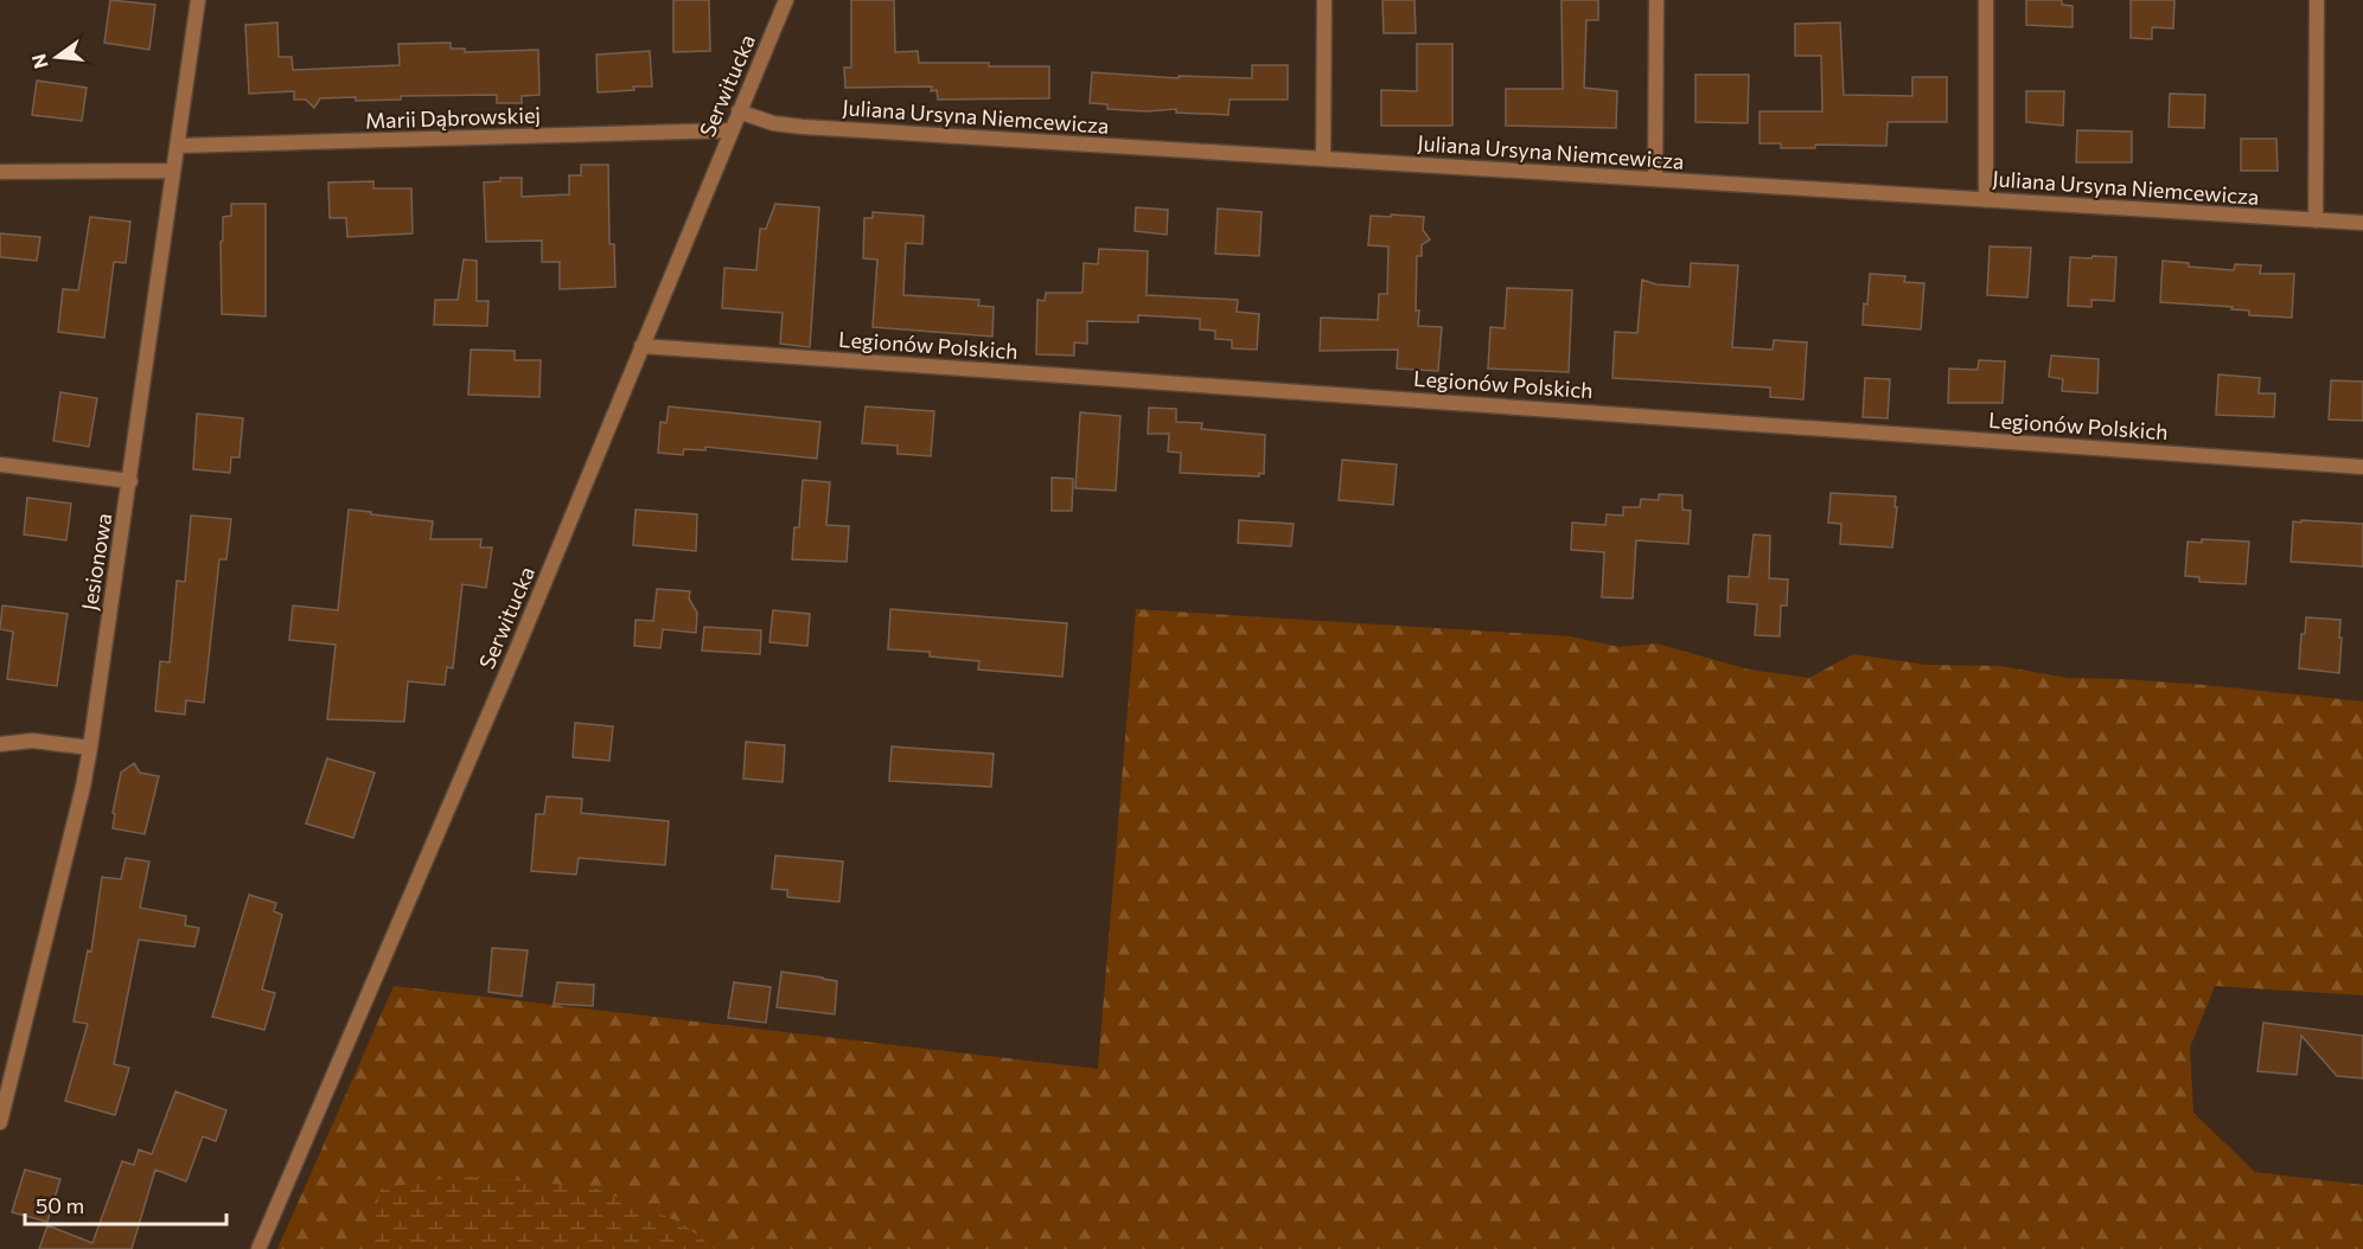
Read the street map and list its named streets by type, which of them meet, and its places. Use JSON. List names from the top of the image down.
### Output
{
  "streets": {
    "street": [
      "Serwitucka",
      "Juliana Ursyna Niemcewicza",
      "Marii Dąbrowskiej",
      "Legionów Polskich",
      "Jesionowa"
    ]
  },
  "crossings": [
    ["Serwitucka", "Juliana Ursyna Niemcewicza"],
    ["Serwitucka", "Marii Dąbrowskiej"],
    ["Serwitucka", "Legionów Polskich"],
    ["Marii Dąbrowskiej", "Jesionowa"]
  ],
  "scale_bar": "50 m",
  "north": "left"
}
